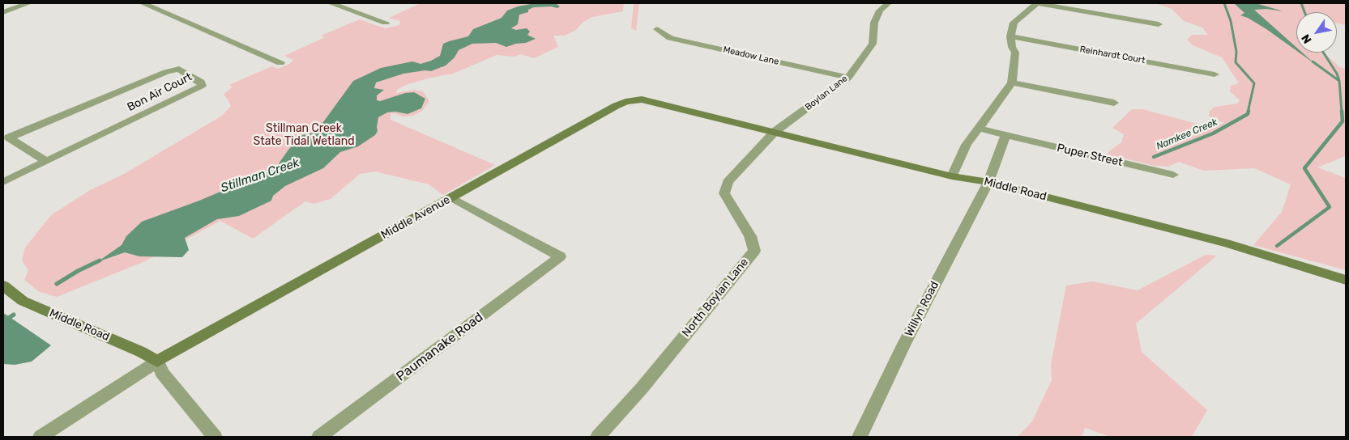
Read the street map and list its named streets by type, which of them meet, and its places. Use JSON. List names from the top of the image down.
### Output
{
  "streets": {
    "main road": ["Middle Road", "Middle Avenue"],
    "street": [
      "Reinhardt Court",
      "Meadow Lane",
      "Bon Air Court",
      "Boylan Lane",
      "Puper Street",
      "North Boylan Lane",
      "Willyn Road",
      "Paumanake Road"
    ]
  },
  "crossings": [
    ["Meadow Lane", "Boylan Lane"],
    ["Boylan Lane", "Middle Road"],
    ["Boylan Lane", "North Boylan Lane"],
    ["Puper Street", "Willyn Road"],
    ["Middle Road", "Middle Avenue"],
    ["Middle Road", "North Boylan Lane"],
    ["Middle Road", "Willyn Road"],
    ["Middle Avenue", "Paumanake Road"]
  ],
  "water": ["Namkee Creek", "Stillman Creek"],
  "parks": ["Stillman Creek State Tidal Wetland"],
  "north": "bottom left"
}
